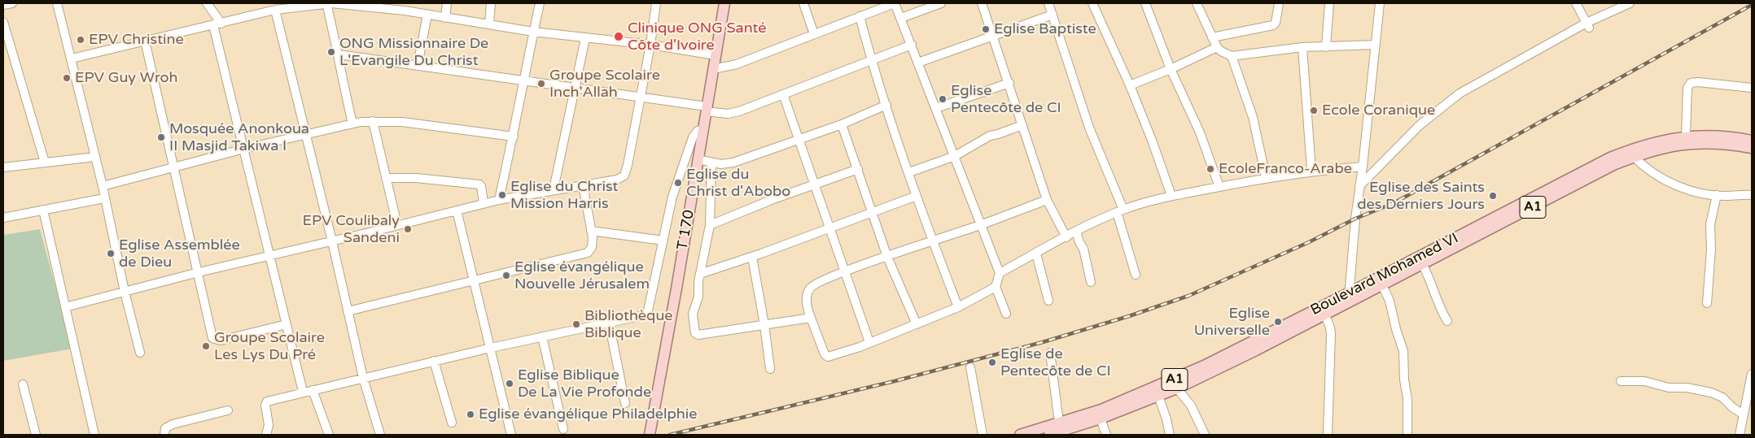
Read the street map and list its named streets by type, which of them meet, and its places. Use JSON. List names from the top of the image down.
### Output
{
  "streets": {
    "main road": ["A1", "T 170", "Boulevard Mohamed VI"]
  },
  "places": [
    "Eglise Baptiste",
    "Clinique ONG Santé Côte d'Ivoire",
    "EPV Christine",
    "ONG Missionnaire De L'Evangile Du Christ",
    "EPV Guy Wroh",
    "Groupe Scolaire Inch'Allah",
    "Eglise Pentecôte de CI",
    "Ecole Coranique",
    "Mosquée Anonkoua II Masjid Takiwa I",
    "EcoleFranco-Arabe",
    "Eglise du Christ d'Abobo",
    "Eglise du Christ Mission Harris",
    "Eglise des Saints des Derniers Jours",
    "EPV Coulibaly Sandeni",
    "Eglise Assemblée de Dieu",
    "Eglise évangélique Nouvelle Jérusalem",
    "Eglise Universelle",
    "Bibliothèque Biblique",
    "Groupe Scolaire Les Lys Du Pré",
    "Eglise de Pentecôte de CI",
    "Eglise Biblique De La Vie Profonde",
    "Eglise évangélique Philadelphie"
  ]
}
